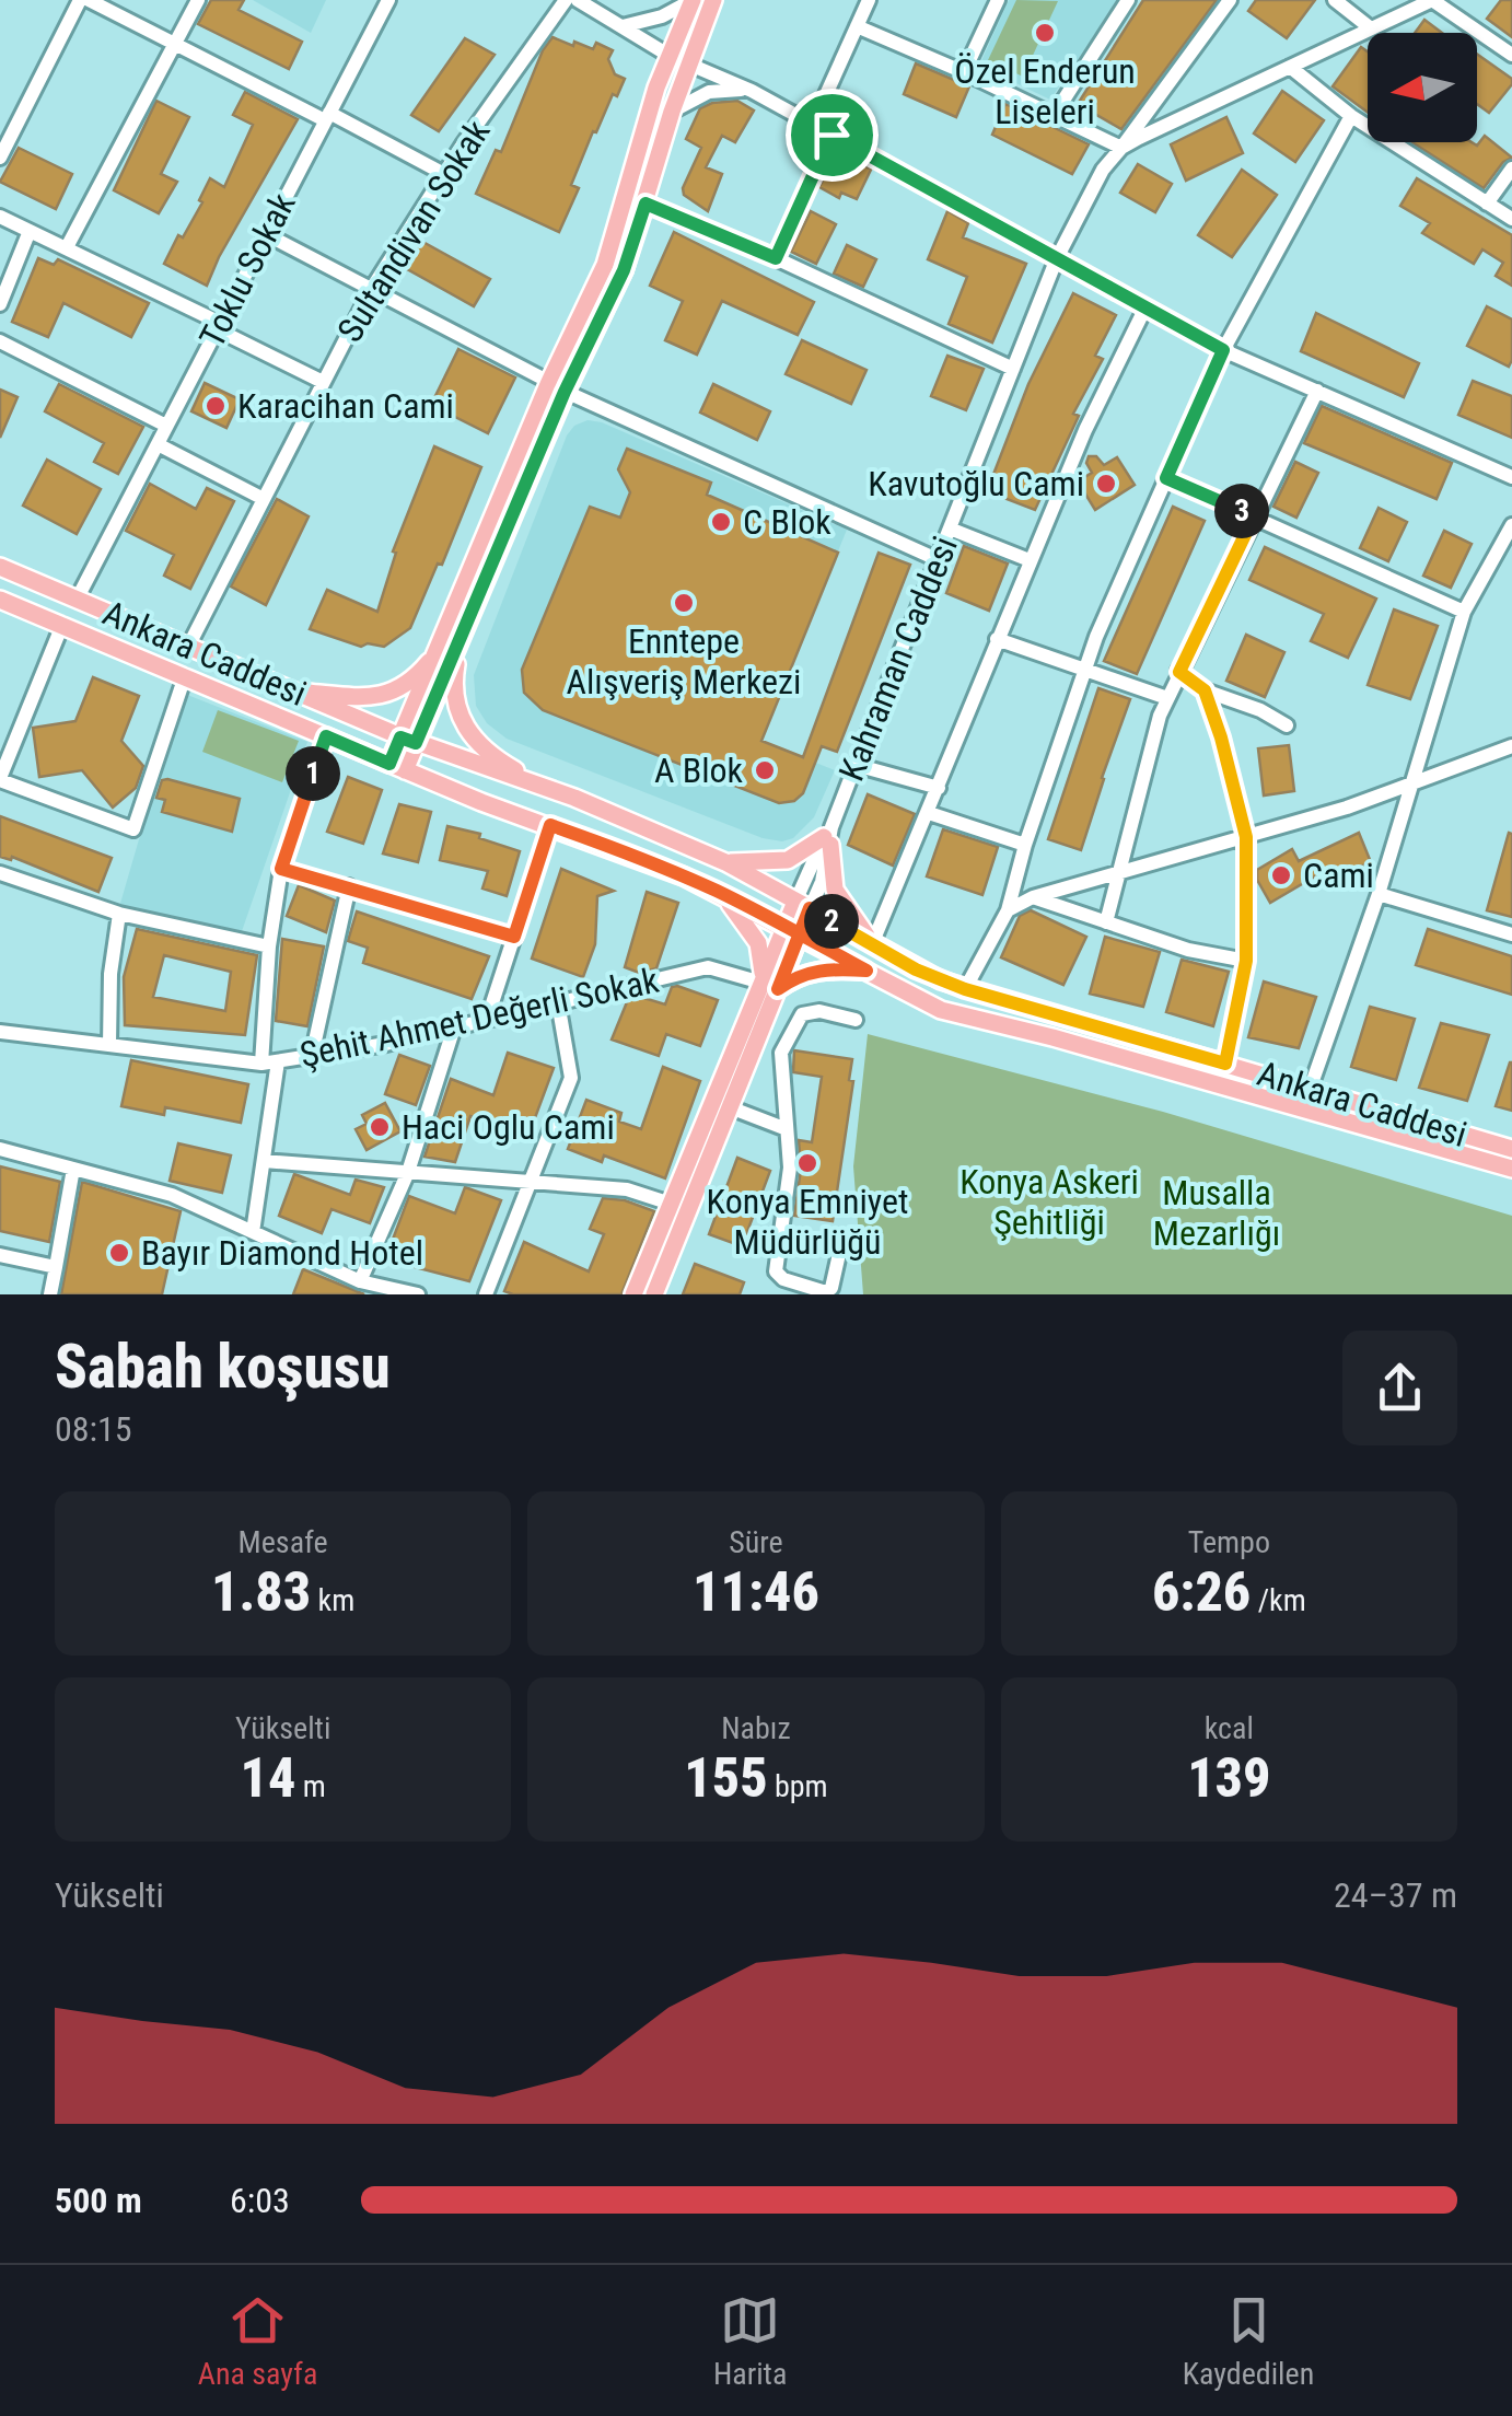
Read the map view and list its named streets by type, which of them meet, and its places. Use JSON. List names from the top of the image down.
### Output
{
  "streets": {
    "main road": ["Ankara Caddesi"],
    "street": [
      "Sultandivan Sokak",
      "Toklu Sokak",
      "Kahraman Caddesi",
      "Şehit Ahmet Değerli Sokak"
    ]
  },
  "crossings": [
    ["Sultandivan Sokak", "Ankara Caddesi"],
    ["Toklu Sokak", "Ankara Caddesi"],
    ["Ankara Caddesi", "Kahraman Caddesi"]
  ],
  "parks": ["Konya Askeri Şehitliği", "Musalla Mezarlığı"],
  "places": [
    "Özel Enderun Liseleri",
    "Karacihan Cami",
    "Kavutoğlu Cami",
    "C Blok",
    "Enntepe Alışveriş Merkezi",
    "A Blok",
    "Cami",
    "Haci Oglu Cami",
    "Konya Emniyet Müdürlüğü",
    "Bayır Diamond Hotel"
  ],
  "north": "left",
  "page": {
    "pins": ["3", "1", "2"],
    "heading": ["Sabah koşusu", "08:15"],
    "stats": [
      ["Mesafe", "1.83 km"],
      ["Süre", "11:46"],
      ["Tempo", "6:26 /km"],
      ["Yükselti", "14 m"],
      ["Nabız", "155 bpm"],
      ["kcal", "139"]
    ],
    "chart": ["Yükselti", "24–37 m"],
    "list": [
      {
        "name": "500 m",
        "note": "6:03"
      }
    ],
    "tabs": ["Ana sayfa", "Harita", "Kaydedilen"]
  }
}
